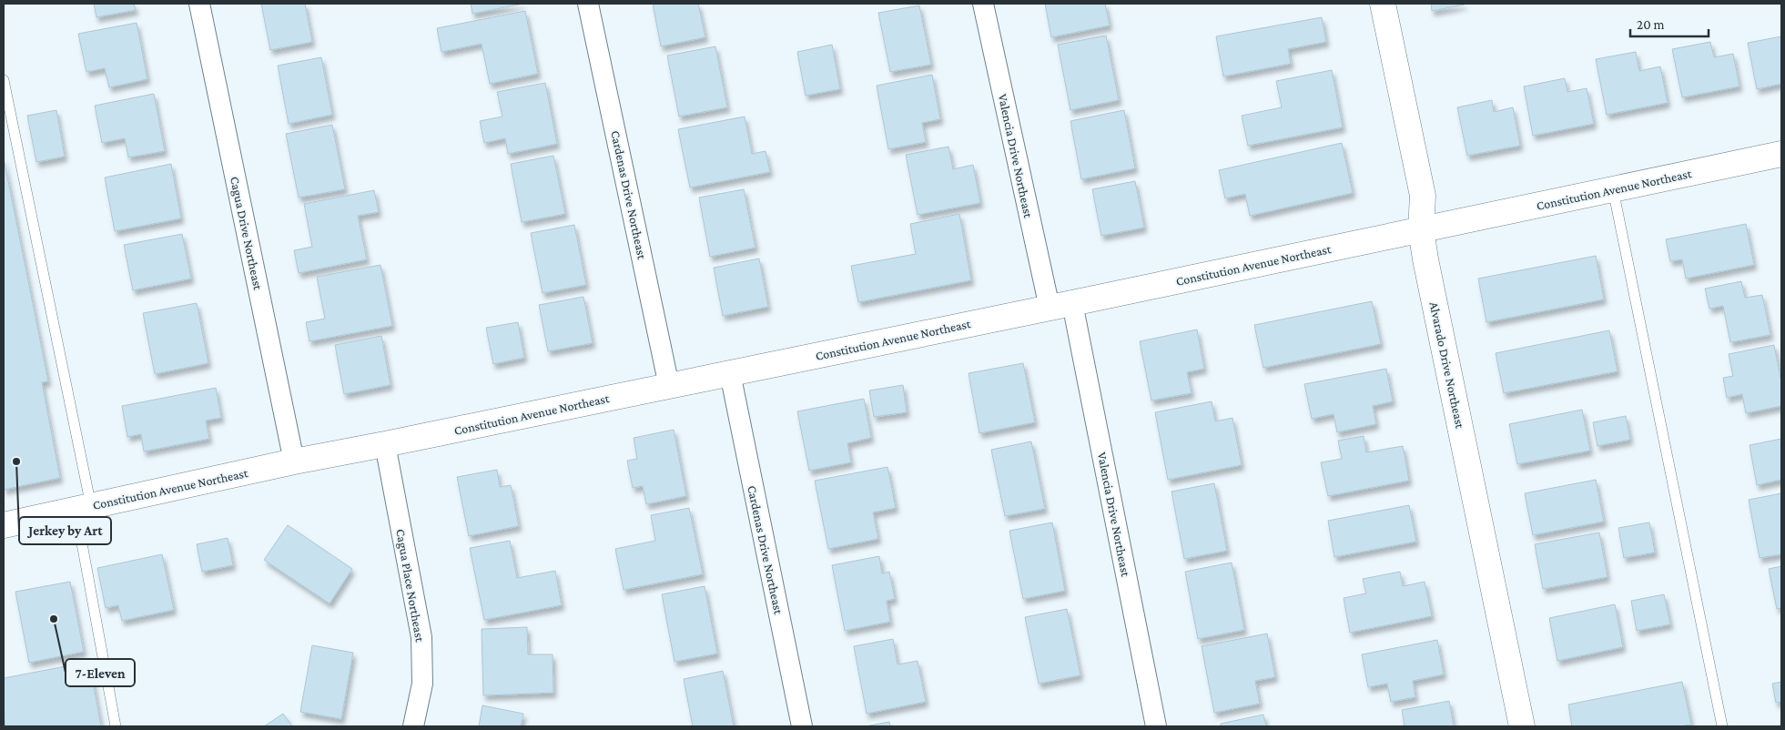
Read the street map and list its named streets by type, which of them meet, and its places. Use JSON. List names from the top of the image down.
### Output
{
  "streets": {
    "street": [
      "Valencia Drive Northeast",
      "Constitution Avenue Northeast",
      "Cardenas Drive Northeast",
      "Cagua Drive Northeast",
      "Alvarado Drive Northeast",
      "Cagua Place Northeast"
    ]
  },
  "crossings": [
    ["Valencia Drive Northeast", "Constitution Avenue Northeast"],
    ["Constitution Avenue Northeast", "Cardenas Drive Northeast"],
    ["Constitution Avenue Northeast", "Cagua Drive Northeast"],
    ["Constitution Avenue Northeast", "Alvarado Drive Northeast"],
    ["Constitution Avenue Northeast", "Cagua Place Northeast"]
  ],
  "places": ["Jerkey by Art", "7-Eleven"],
  "scale_bar": "20 m"
}
